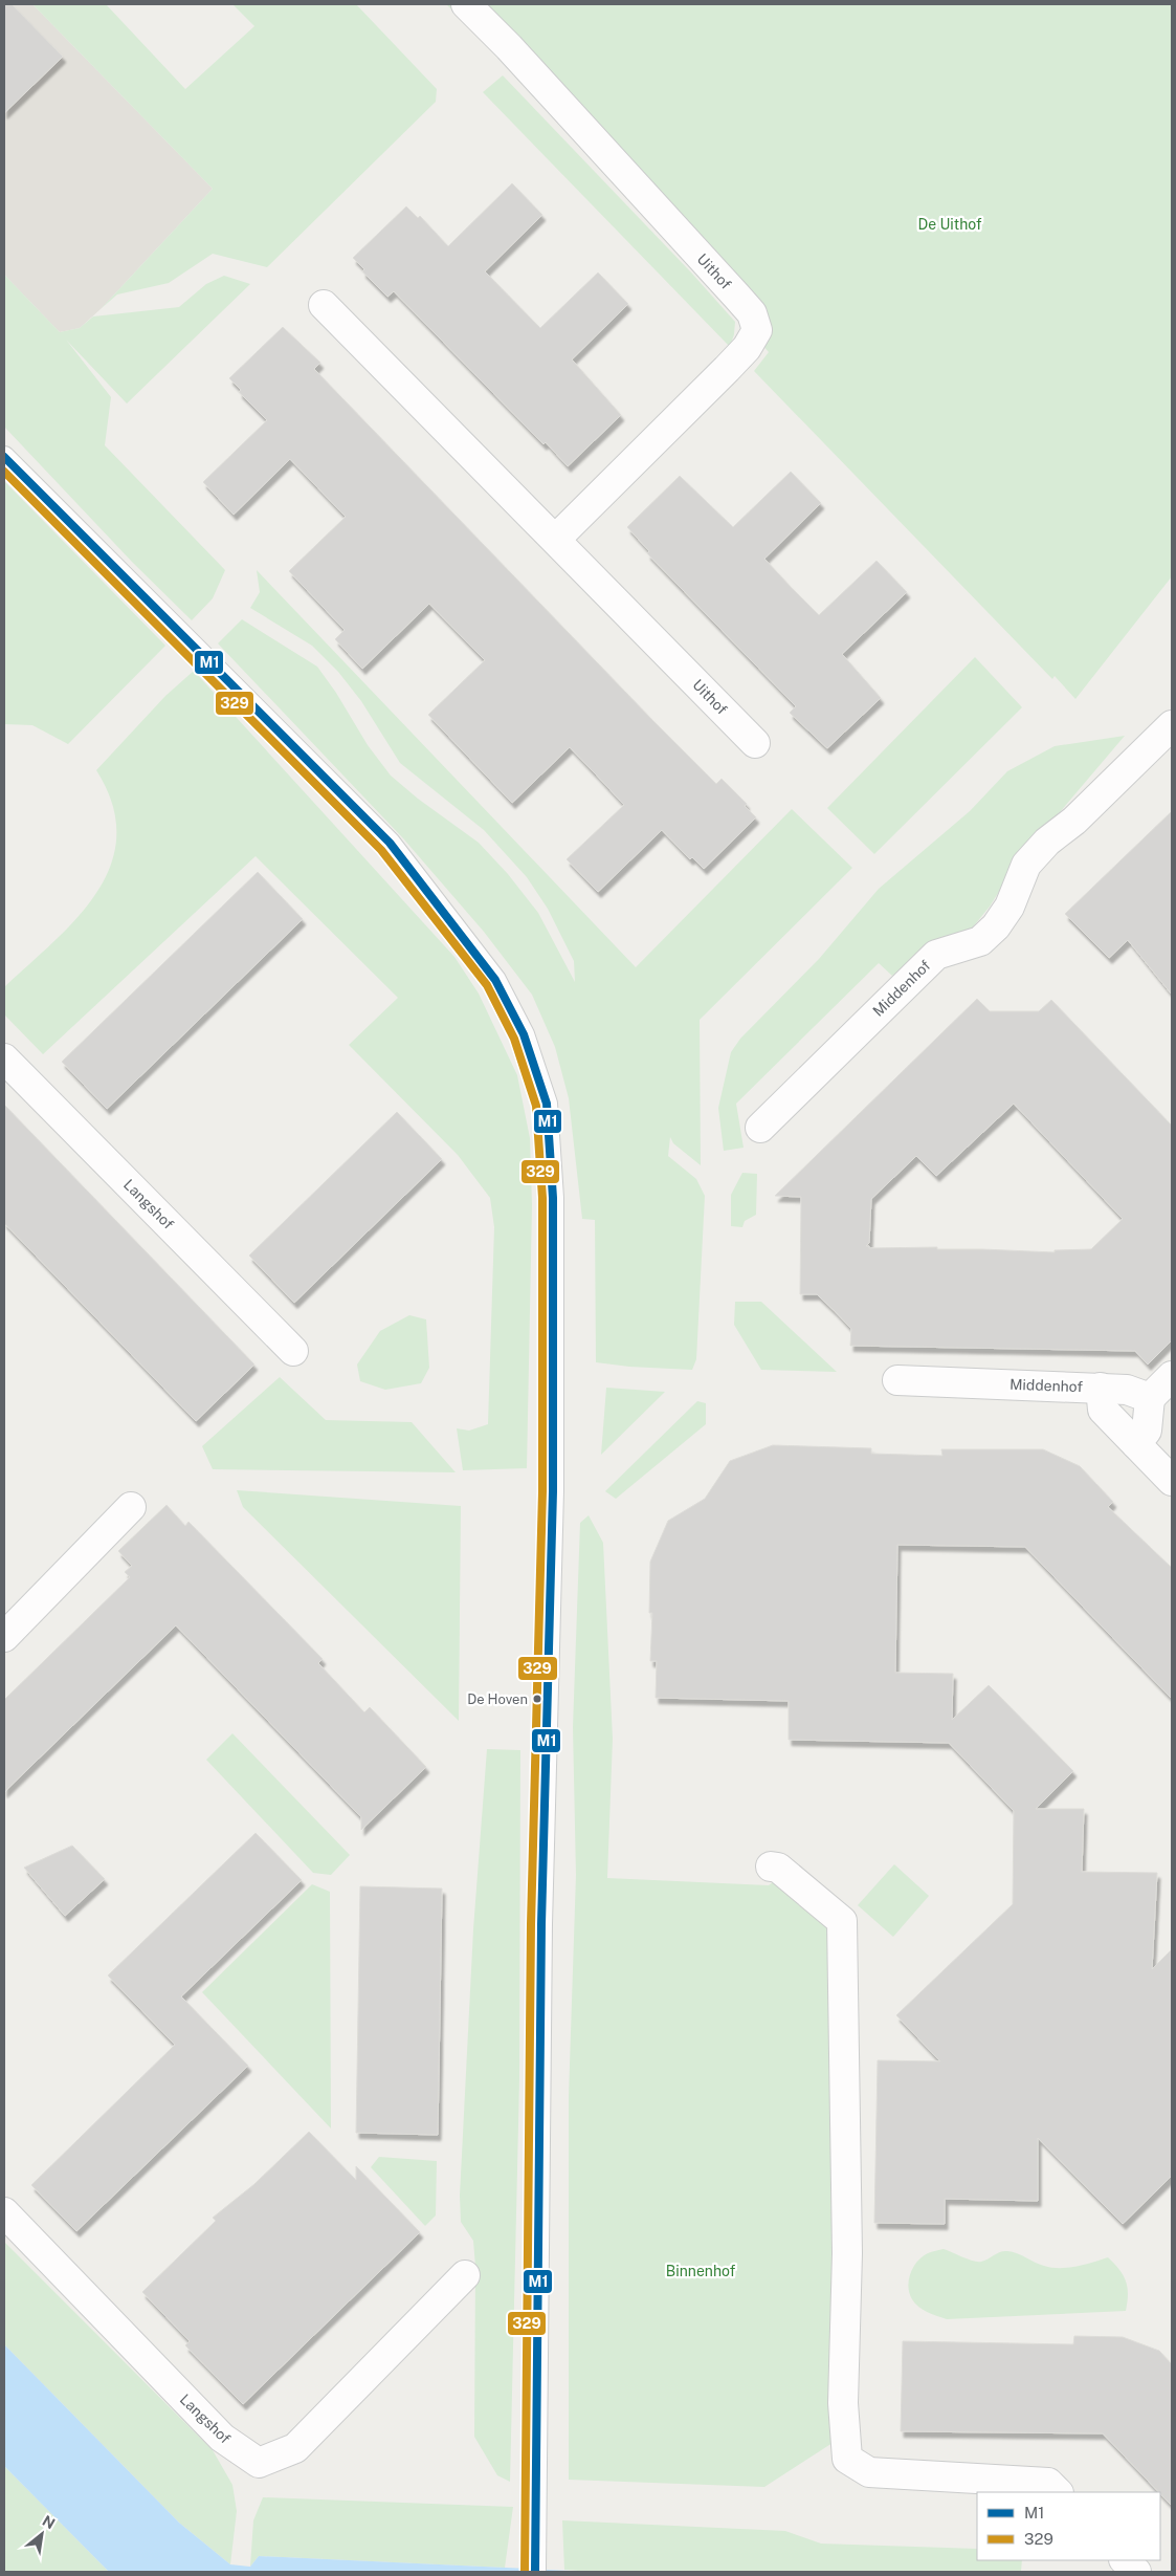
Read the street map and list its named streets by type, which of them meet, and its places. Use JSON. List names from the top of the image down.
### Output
{
  "streets": {
    "street": ["Uithof", "Middenhof", "Langshof"]
  },
  "parks": ["De Uithof", "Binnenhof"],
  "places": ["De Hoven"],
  "lines": ["transit line M1", "transit line 329"],
  "legend": ["M1", "329"],
  "north": "top right"
}
